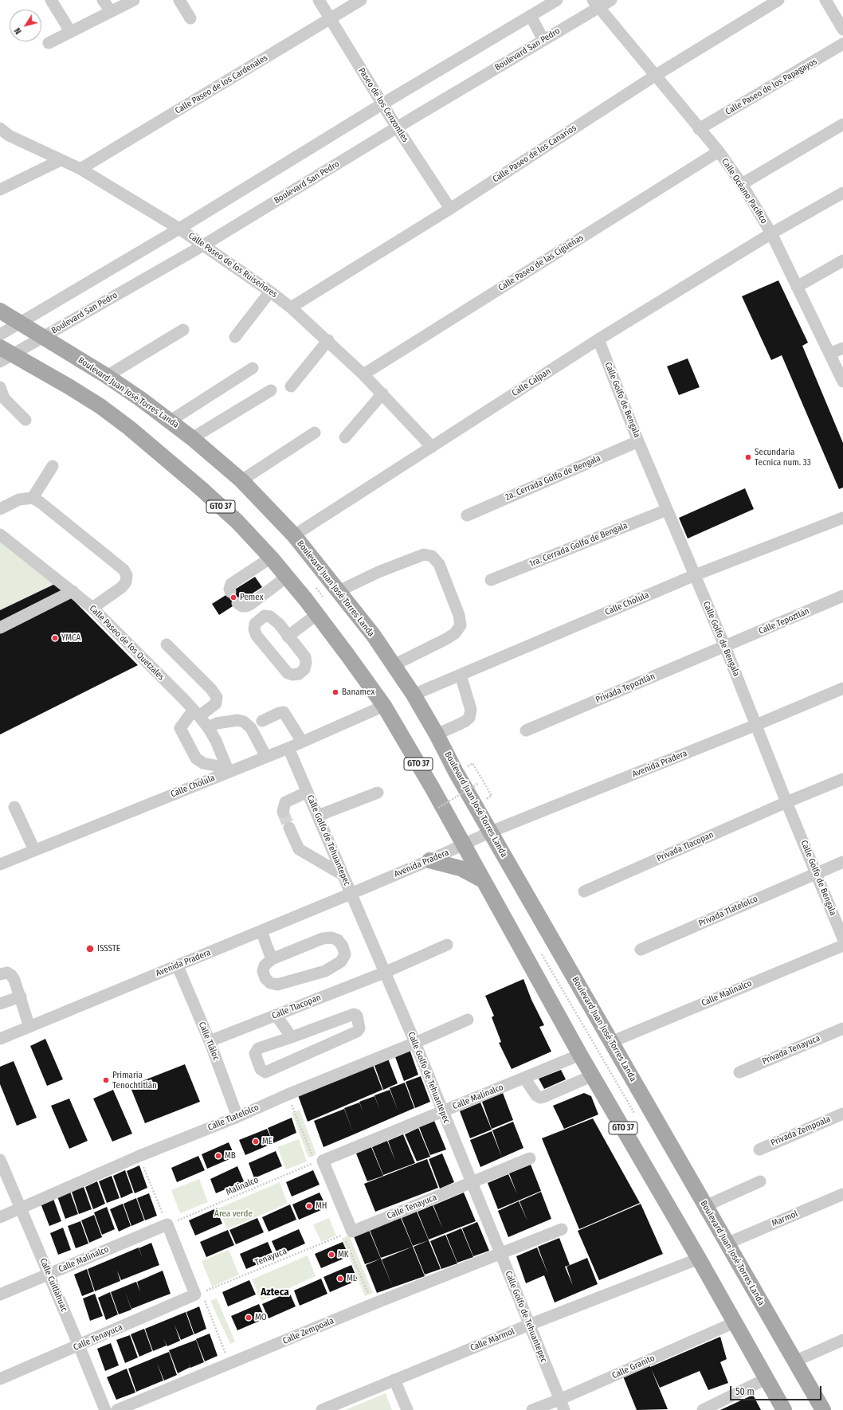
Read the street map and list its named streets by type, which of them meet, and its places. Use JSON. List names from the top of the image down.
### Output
{
  "streets": {
    "main road": ["Boulevard Juan José Torres Landa", "GTO 37"],
    "street": [
      "Boulevard San Pedro",
      "Calle Paseo de los Cardenales",
      "Calle Paseo de los Papagayos",
      "Paseo de los Cenzontles",
      "Calle Paseo de los Canarios",
      "Calle Océano Pacífico",
      "Calle Paseo de las Cigüeñas",
      "Calle Paseo de los Ruiseñores",
      "Calle Calpan",
      "Calle Golfo de Bengala",
      "2a. Cerrada Golfo de Bengala",
      "1ra. Cerrada Golfo de Bengala",
      "Calle Cholula",
      "Calle Tepoztlán",
      "Calle Paseo de los Quetzales",
      "Privada Tepoztlán",
      "Avenida Pradera",
      "Calle Golfo de Tehuantepec",
      "Privada Tlacopan",
      "Privada Tlatelolco",
      "Calle Malinalco",
      "Calle Tlacopan",
      "Calle Tláloc",
      "Privada Tenayuca",
      "Calle Tlatelolco",
      "Privada Zempoala",
      "Calle Tenayuca",
      "Marmol",
      "Calle Cuitláhuac",
      "Calle Zempoala",
      "Calle Mármol",
      "Calle Granito"
    ],
    "path": ["Malinalco", "Tenayuca"]
  },
  "crossings": [
    ["Boulevard San Pedro", "Paseo de los Cenzontles"],
    ["Boulevard San Pedro", "Calle Océano Pacífico"],
    ["Boulevard San Pedro", "Calle Paseo de los Ruiseñores"],
    ["Boulevard San Pedro", "Boulevard Juan José Torres Landa"],
    ["Boulevard San Pedro", "GTO 37"],
    ["Calle Paseo de los Cardenales", "Paseo de los Cenzontles"],
    ["Calle Paseo de los Cardenales", "Calle Paseo de los Ruiseñores"],
    ["Calle Paseo de los Papagayos", "Calle Océano Pacífico"],
    ["Paseo de los Cenzontles", "Calle Paseo de los Canarios"],
    ["Calle Paseo de los Canarios", "Calle Océano Pacífico"],
    ["Calle Paseo de los Canarios", "Calle Paseo de los Ruiseñores"],
    ["Calle Océano Pacífico", "Calle Paseo de las Cigüeñas"],
    ["Calle Océano Pacífico", "Calle Calpan"],
    ["Calle Paseo de las Cigüeñas", "Calle Paseo de los Ruiseñores"],
    ["Calle Paseo de los Ruiseñores", "Calle Calpan"],
    ["Calle Calpan", "Boulevard Juan José Torres Landa"],
    ["Calle Calpan", "Calle Golfo de Bengala"],
    ["Boulevard Juan José Torres Landa", "Calle Cholula"],
    ["Boulevard Juan José Torres Landa", "Avenida Pradera"],
    ["Boulevard Juan José Torres Landa", "Calle Malinalco"],
    ["Boulevard Juan José Torres Landa", "Marmol"],
    ["Calle Golfo de Bengala", "2a. Cerrada Golfo de Bengala"],
    ["Calle Golfo de Bengala", "1ra. Cerrada Golfo de Bengala"],
    ["Calle Golfo de Bengala", "Calle Cholula"],
    ["Calle Golfo de Bengala", "Calle Tepoztlán"],
    ["Calle Golfo de Bengala", "Privada Tepoztlán"],
    ["Calle Golfo de Bengala", "Avenida Pradera"],
    ["Calle Golfo de Bengala", "Privada Tlacopan"],
    ["Calle Golfo de Bengala", "Privada Tlatelolco"],
    ["GTO 37", "Calle Cholula"],
    ["GTO 37", "Avenida Pradera"],
    ["GTO 37", "Calle Malinalco"],
    ["GTO 37", "Calle Mármol"],
    ["GTO 37", "Calle Granito"],
    ["Calle Cholula", "Calle Paseo de los Quetzales"],
    ["Calle Cholula", "Calle Golfo de Tehuantepec"],
    ["Calle Tepoztlán", "Privada Tepoztlán"],
    ["Avenida Pradera", "Calle Golfo de Tehuantepec"],
    ["Avenida Pradera", "Calle Tláloc"],
    ["Calle Golfo de Tehuantepec", "Calle Malinalco"],
    ["Calle Golfo de Tehuantepec", "Calle Tlacopan"],
    ["Calle Golfo de Tehuantepec", "Calle Tlatelolco"],
    ["Calle Golfo de Tehuantepec", "Calle Tenayuca"],
    ["Calle Golfo de Tehuantepec", "Calle Zempoala"],
    ["Calle Golfo de Tehuantepec", "Calle Mármol"],
    ["Calle Golfo de Tehuantepec", "Calle Granito"],
    ["Calle Malinalco", "Malinalco"],
    ["Calle Malinalco", "Calle Cuitláhuac"],
    ["Calle Tlacopan", "Calle Tláloc"],
    ["Calle Tláloc", "Calle Tlatelolco"],
    ["Calle Tlatelolco", "Calle Cuitláhuac"],
    ["Calle Tenayuca", "Tenayuca"],
    ["Calle Tenayuca", "Calle Cuitláhuac"]
  ],
  "districts": ["Azteca"],
  "parks": ["Área verde"],
  "places": [
    "Secundaria Tecnica num. 33",
    "Pemex",
    "YMCA",
    "Banamex",
    "ISSSTE",
    "Primaria Tenochtitlán",
    "ME",
    "MB",
    "MH",
    "MK",
    "ML",
    "MO"
  ],
  "scale_bar": "50 m",
  "north": "bottom left"
}
